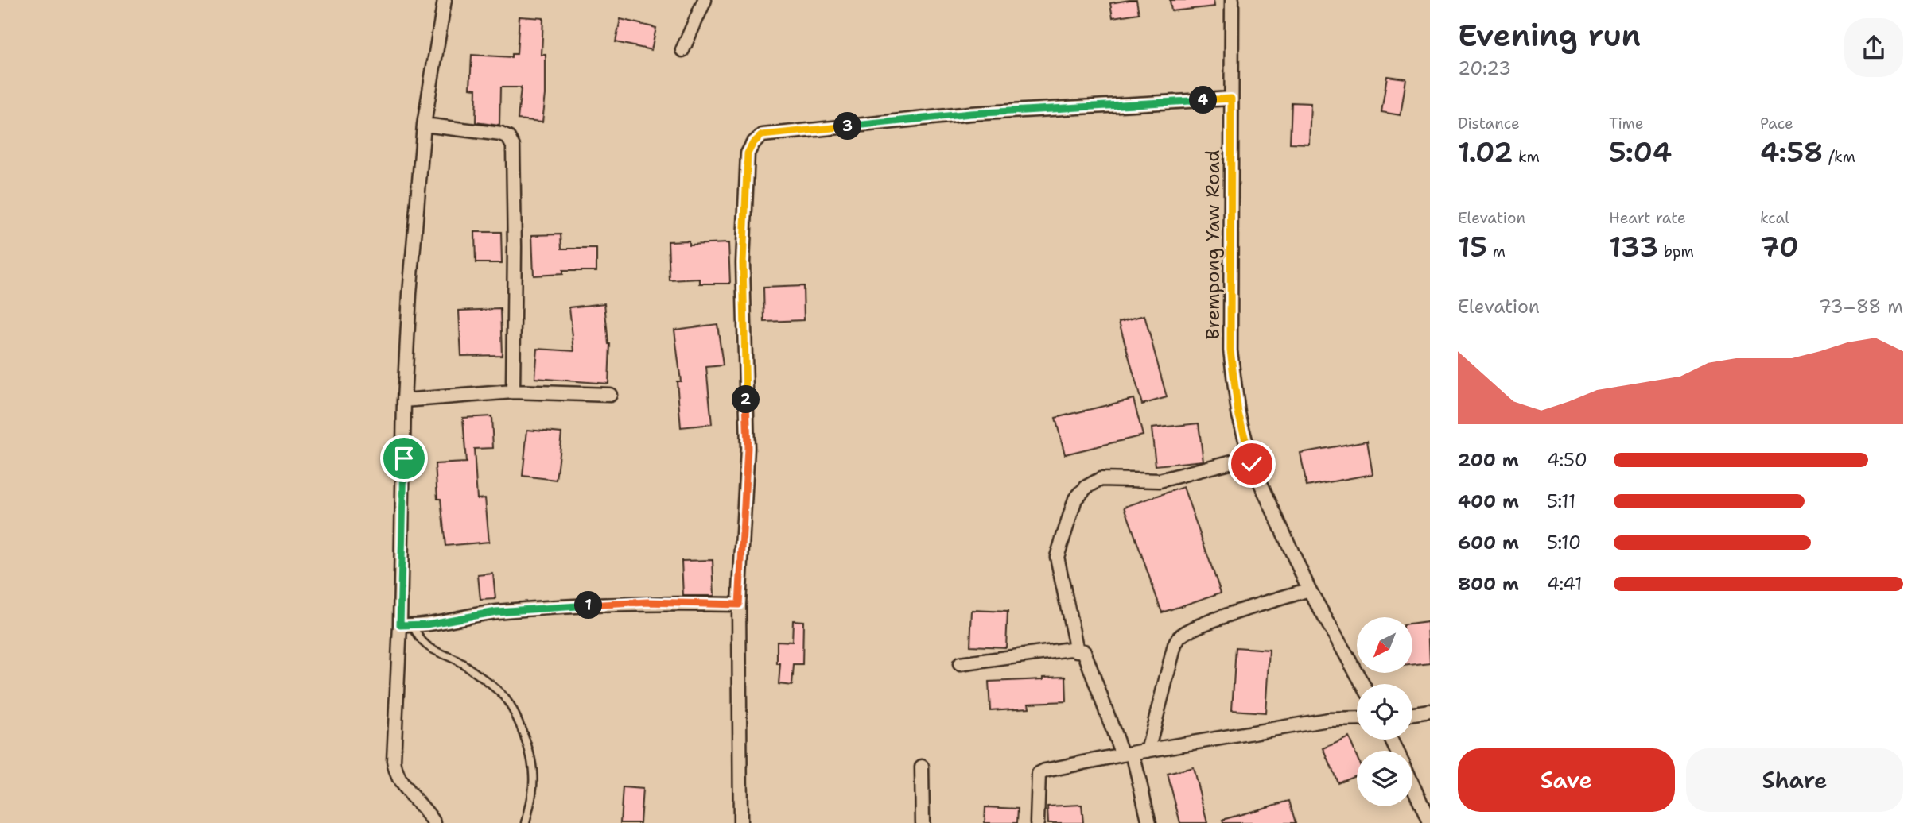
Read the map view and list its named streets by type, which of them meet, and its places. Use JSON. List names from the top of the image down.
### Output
{
  "streets": {
    "street": ["Brempong Yaw Road"]
  },
  "north": "bottom left",
  "page": {
    "heading": ["Evening run", "20:23"],
    "pins": [
      "4",
      "3",
      "2",
      "1"
    ],
    "stats": [
      ["Distance", "1.02 km"],
      ["Time", "5:04"],
      ["Pace", "4:58 /km"],
      ["Elevation", "15 m"],
      ["Heart rate", "133 bpm"],
      ["kcal", "70"]
    ],
    "chart": ["Elevation", "73–88 m"],
    "list": [
      {
        "name": "200 m",
        "note": "4:50"
      },
      {
        "name": "400 m",
        "note": "5:11"
      },
      {
        "name": "600 m",
        "note": "5:10"
      },
      {
        "name": "800 m",
        "note": "4:41"
      }
    ],
    "buttons": ["Save", "Share"]
  }
}
